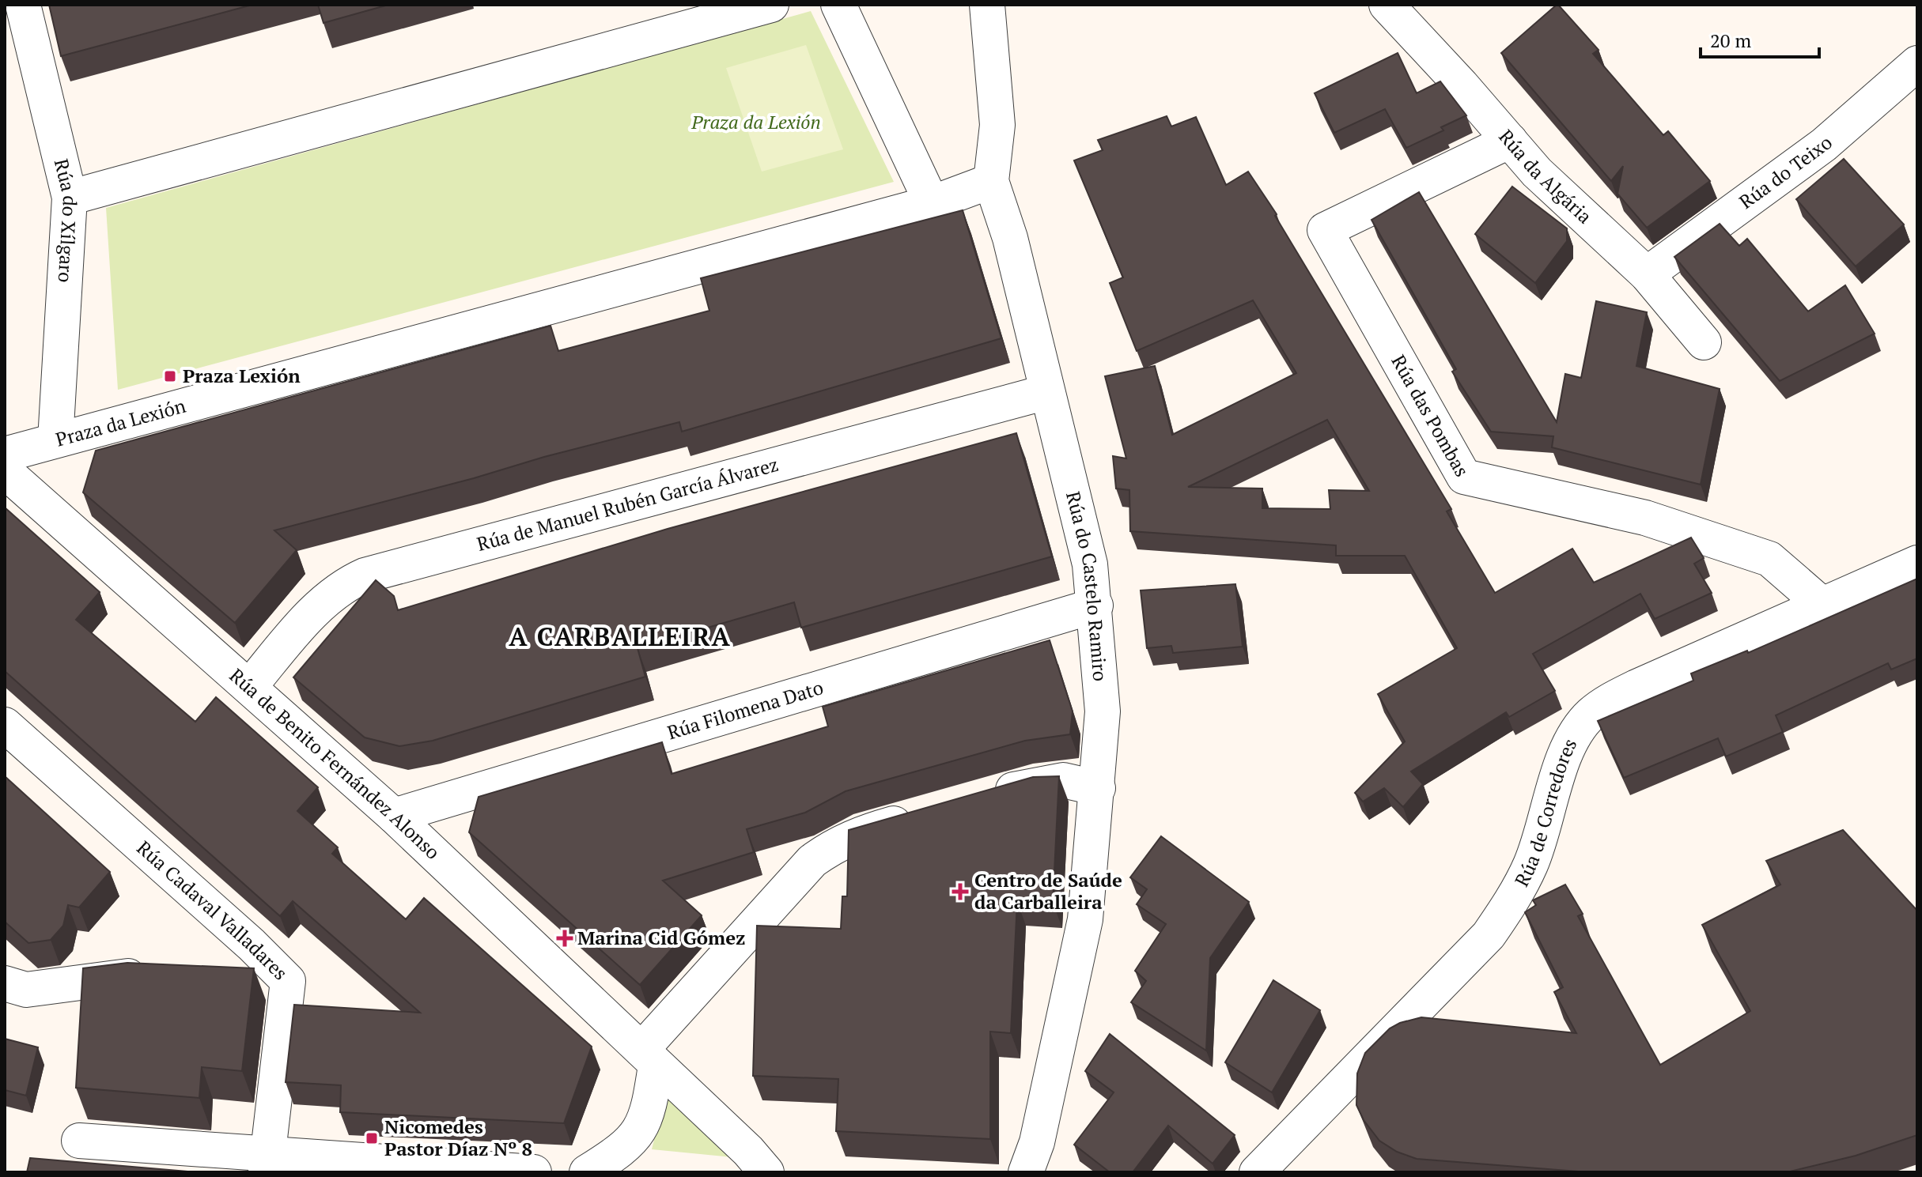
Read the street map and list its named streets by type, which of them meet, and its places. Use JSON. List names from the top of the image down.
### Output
{
  "streets": {
    "street": [
      "Rúa do Teixo",
      "Rúa da Algária",
      "Rúa do Xílgaro",
      "Rúa das Pombas",
      "Praza da Lexión",
      "Rúa de Manuel Rubén García Álvarez",
      "Rúa do Castelo Ramiro",
      "Rúa Filomena Dato",
      "Rúa de Benito Fernández Alonso",
      "Rúa de Corredores",
      "Rúa Cadaval Valladares"
    ]
  },
  "crossings": [
    ["Rúa do Teixo", "Rúa da Algária"],
    ["Rúa da Algária", "Rúa das Pombas"],
    ["Rúa do Xílgaro", "Praza da Lexión"],
    ["Rúa das Pombas", "Rúa de Corredores"],
    ["Praza da Lexión", "Rúa do Castelo Ramiro"],
    ["Rúa de Manuel Rubén García Álvarez", "Rúa do Castelo Ramiro"],
    ["Rúa de Manuel Rubén García Álvarez", "Rúa de Benito Fernández Alonso"],
    ["Rúa do Castelo Ramiro", "Rúa Filomena Dato"],
    ["Rúa Filomena Dato", "Rúa de Benito Fernández Alonso"]
  ],
  "districts": ["A CARBALLEIRA"],
  "parks": ["Praza da Lexión"],
  "places": {
    "transit": ["Praza Lexión", "Nicomedes Pastor Díaz Nº 8"],
    "health": ["Centro de Saúde da Carballeira", "Marina Cid Gómez"]
  },
  "scale_bar": "20 m"
}
